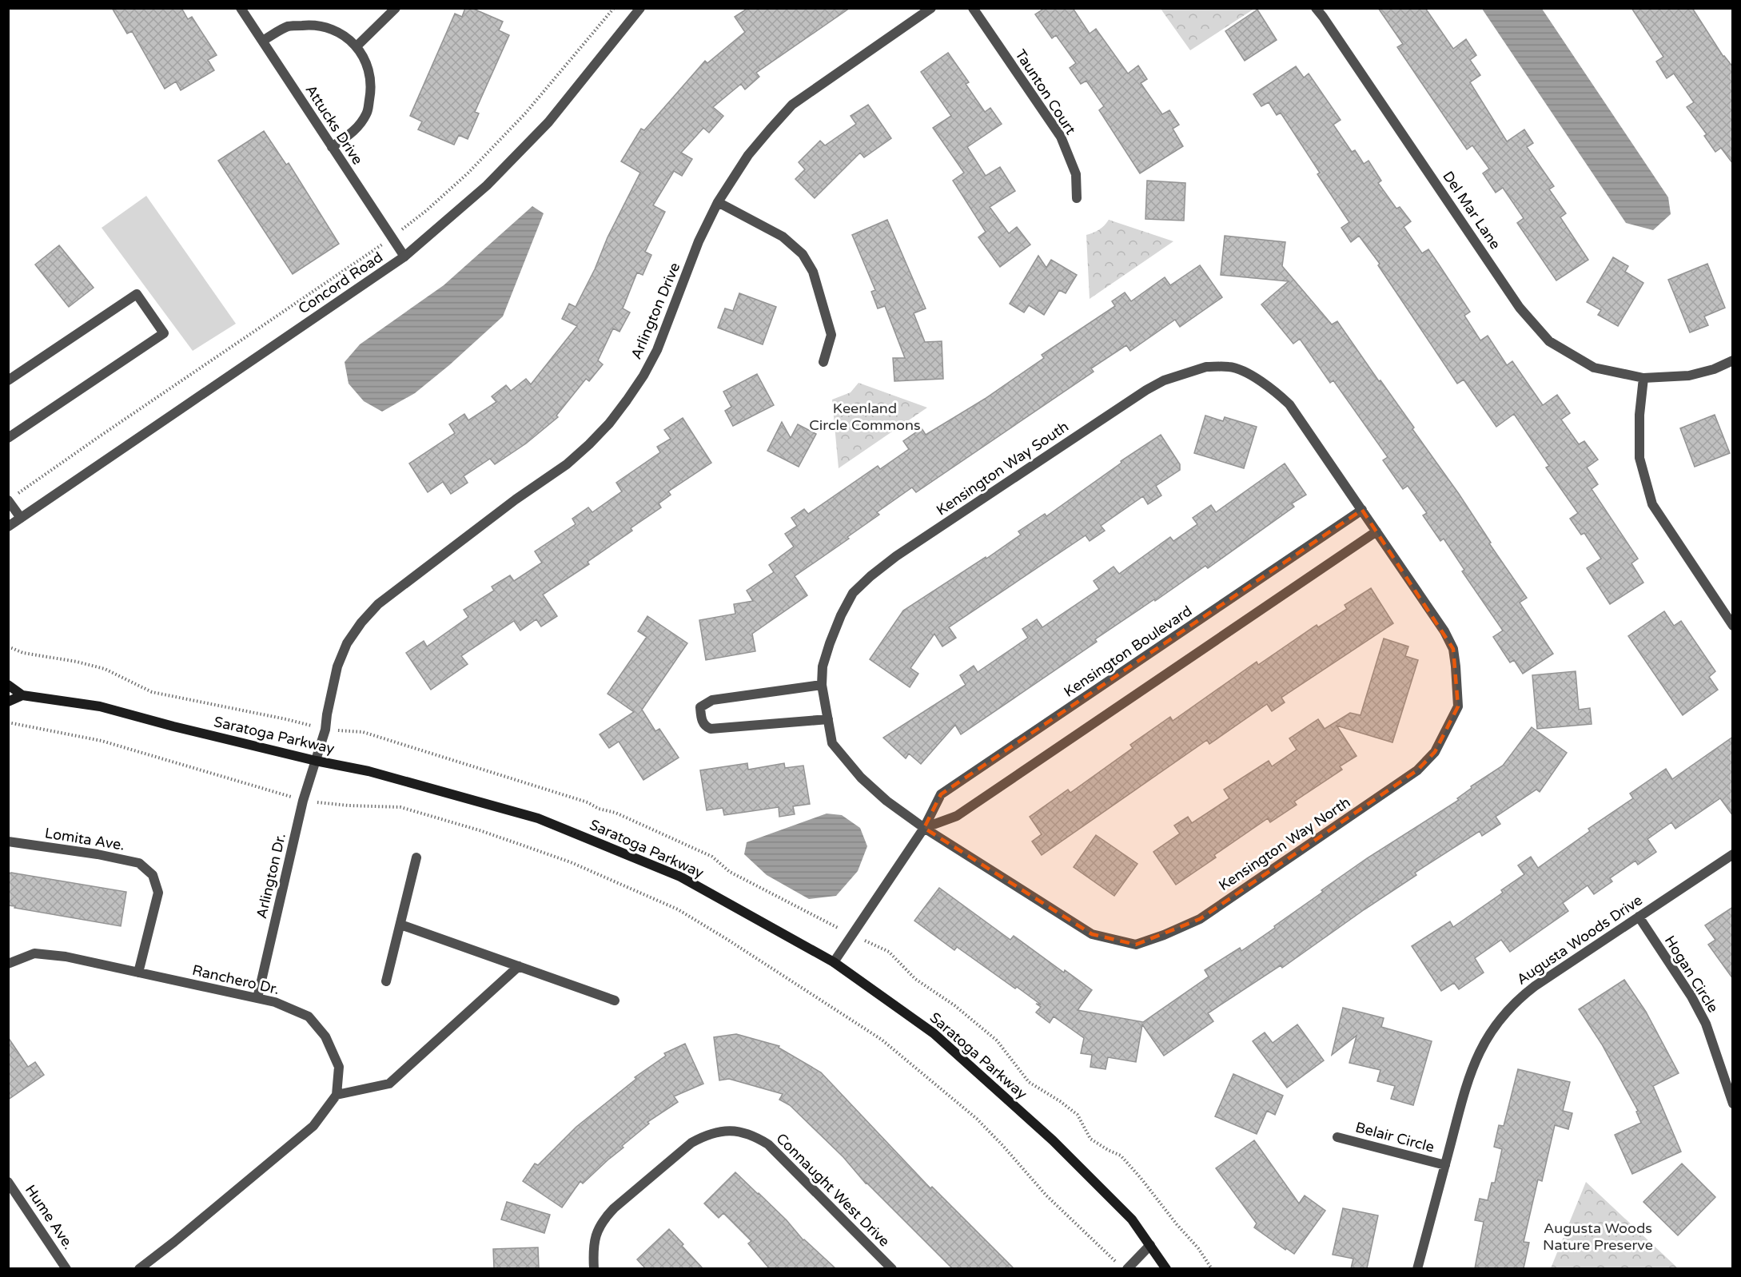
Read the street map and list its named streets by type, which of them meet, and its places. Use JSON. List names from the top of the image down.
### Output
{
  "streets": {
    "street": [
      "Taunton Court",
      "Attucks Drive",
      "Del Mar Lane",
      "Concord Road",
      "Arlington Drive",
      "Kensington Way South",
      "Kensington Boulevard",
      "Saratoga Parkway",
      "Lomita Ave.",
      "Kensington Way North",
      "Arlington Dr.",
      "Augusta Woods Drive",
      "Hogan Circle",
      "Ranchero Dr.",
      "Belair Circle",
      "Connaught West Drive",
      "Hume Ave."
    ]
  },
  "crossings": [
    ["Attucks Drive", "Concord Road"],
    ["Arlington Drive", "Saratoga Parkway"],
    ["Arlington Drive", "Arlington Dr."],
    ["Kensington Way South", "Kensington Boulevard"],
    ["Kensington Way South", "Kensington Way North"],
    ["Kensington Boulevard", "Saratoga Parkway"],
    ["Kensington Boulevard", "Kensington Way North"],
    ["Saratoga Parkway", "Arlington Dr."],
    ["Lomita Ave.", "Ranchero Dr."],
    ["Arlington Dr.", "Ranchero Dr."],
    ["Augusta Woods Drive", "Hogan Circle"],
    ["Augusta Woods Drive", "Belair Circle"]
  ],
  "parks": ["Keenland Circle Commons", "Augusta Woods Nature Preserve"]
}
